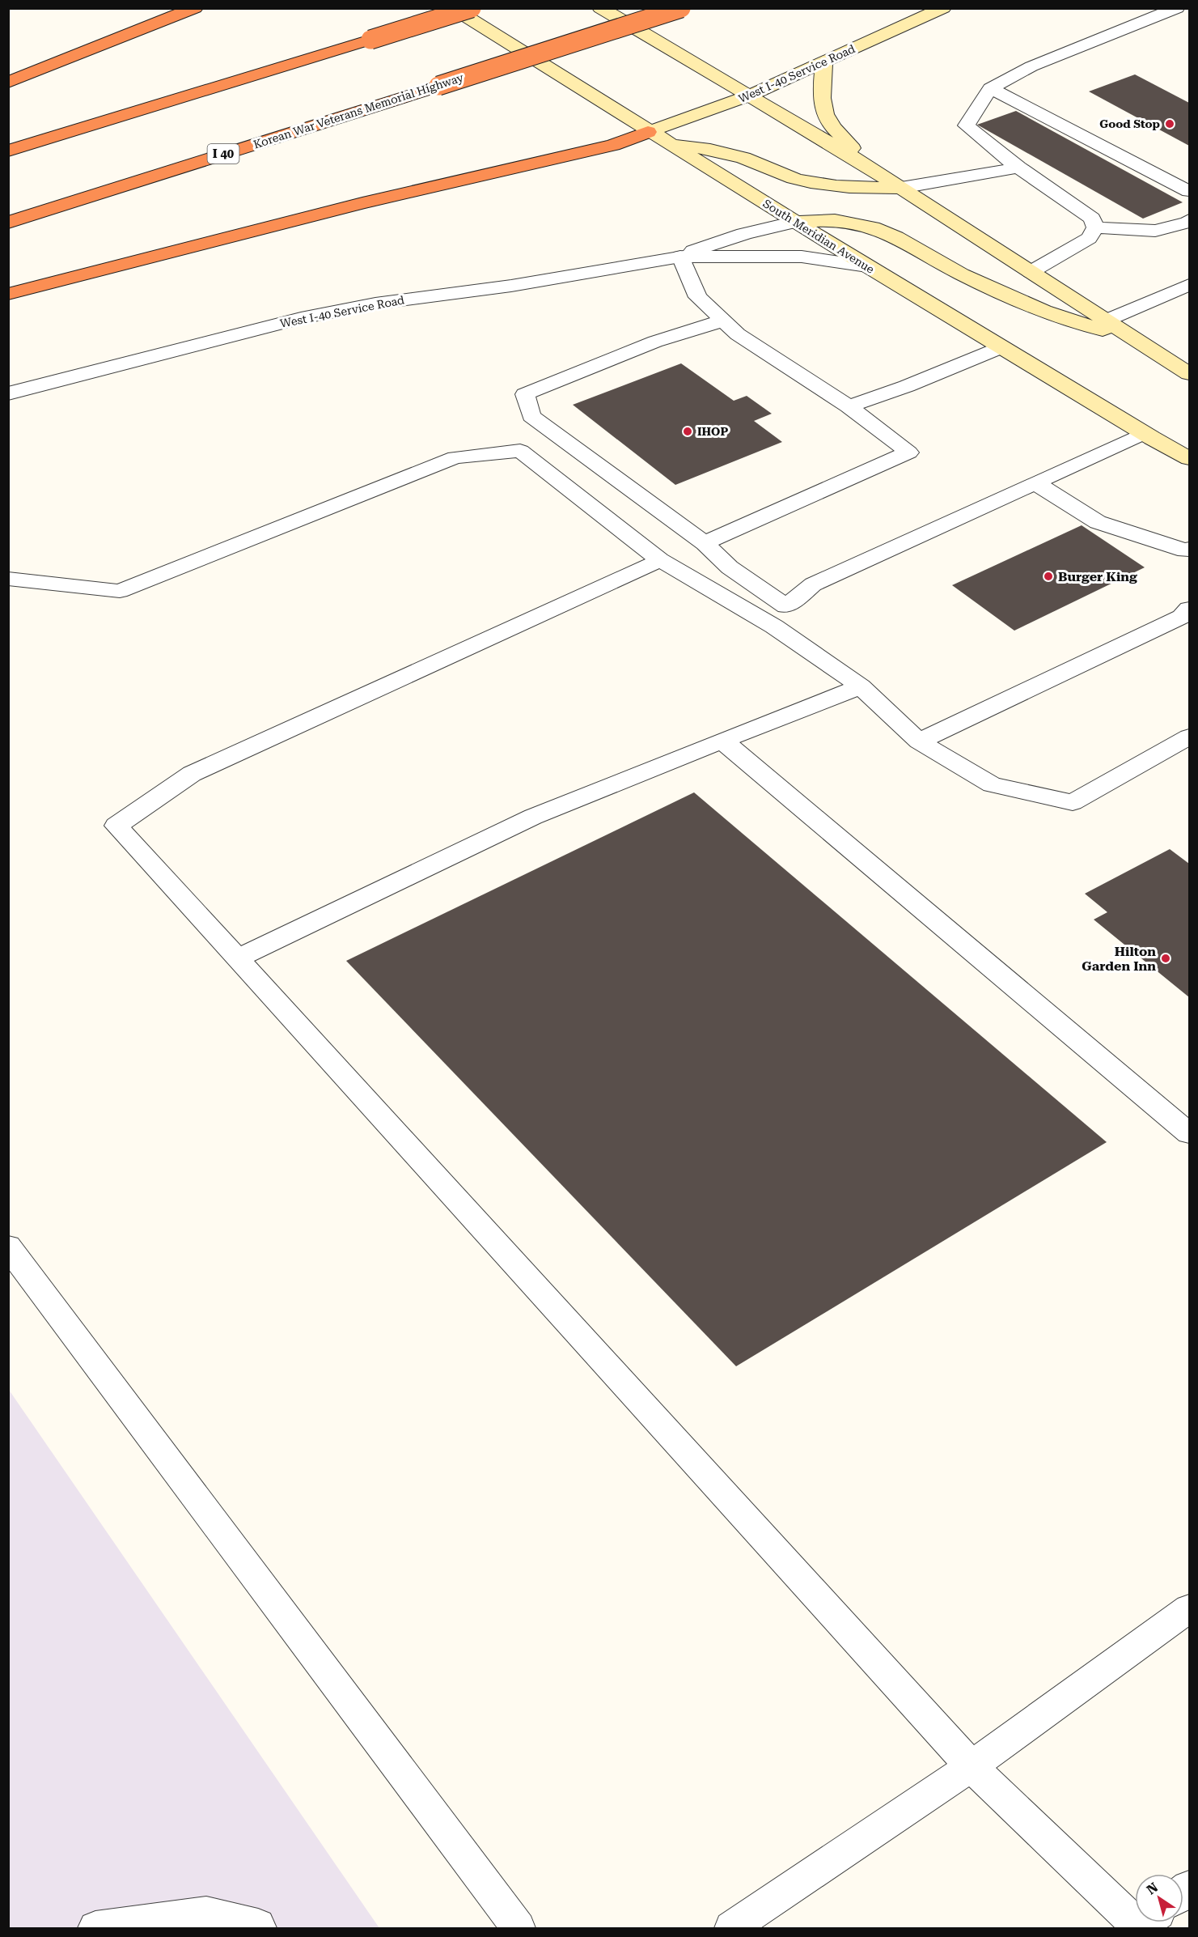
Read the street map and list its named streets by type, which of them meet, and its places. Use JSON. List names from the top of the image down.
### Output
{
  "streets": {
    "highway": ["Korean War Veterans Memorial Highway", "I 40"],
    "main road": ["West I-40 Service Road", "South Meridian Avenue"]
  },
  "crossings": [
    ["West I-40 Service Road", "South Meridian Avenue"]
  ],
  "places": [
    "Good Stop",
    "IHOP",
    "Burger King",
    "Hilton Garden Inn"
  ],
  "north": "top left"
}
